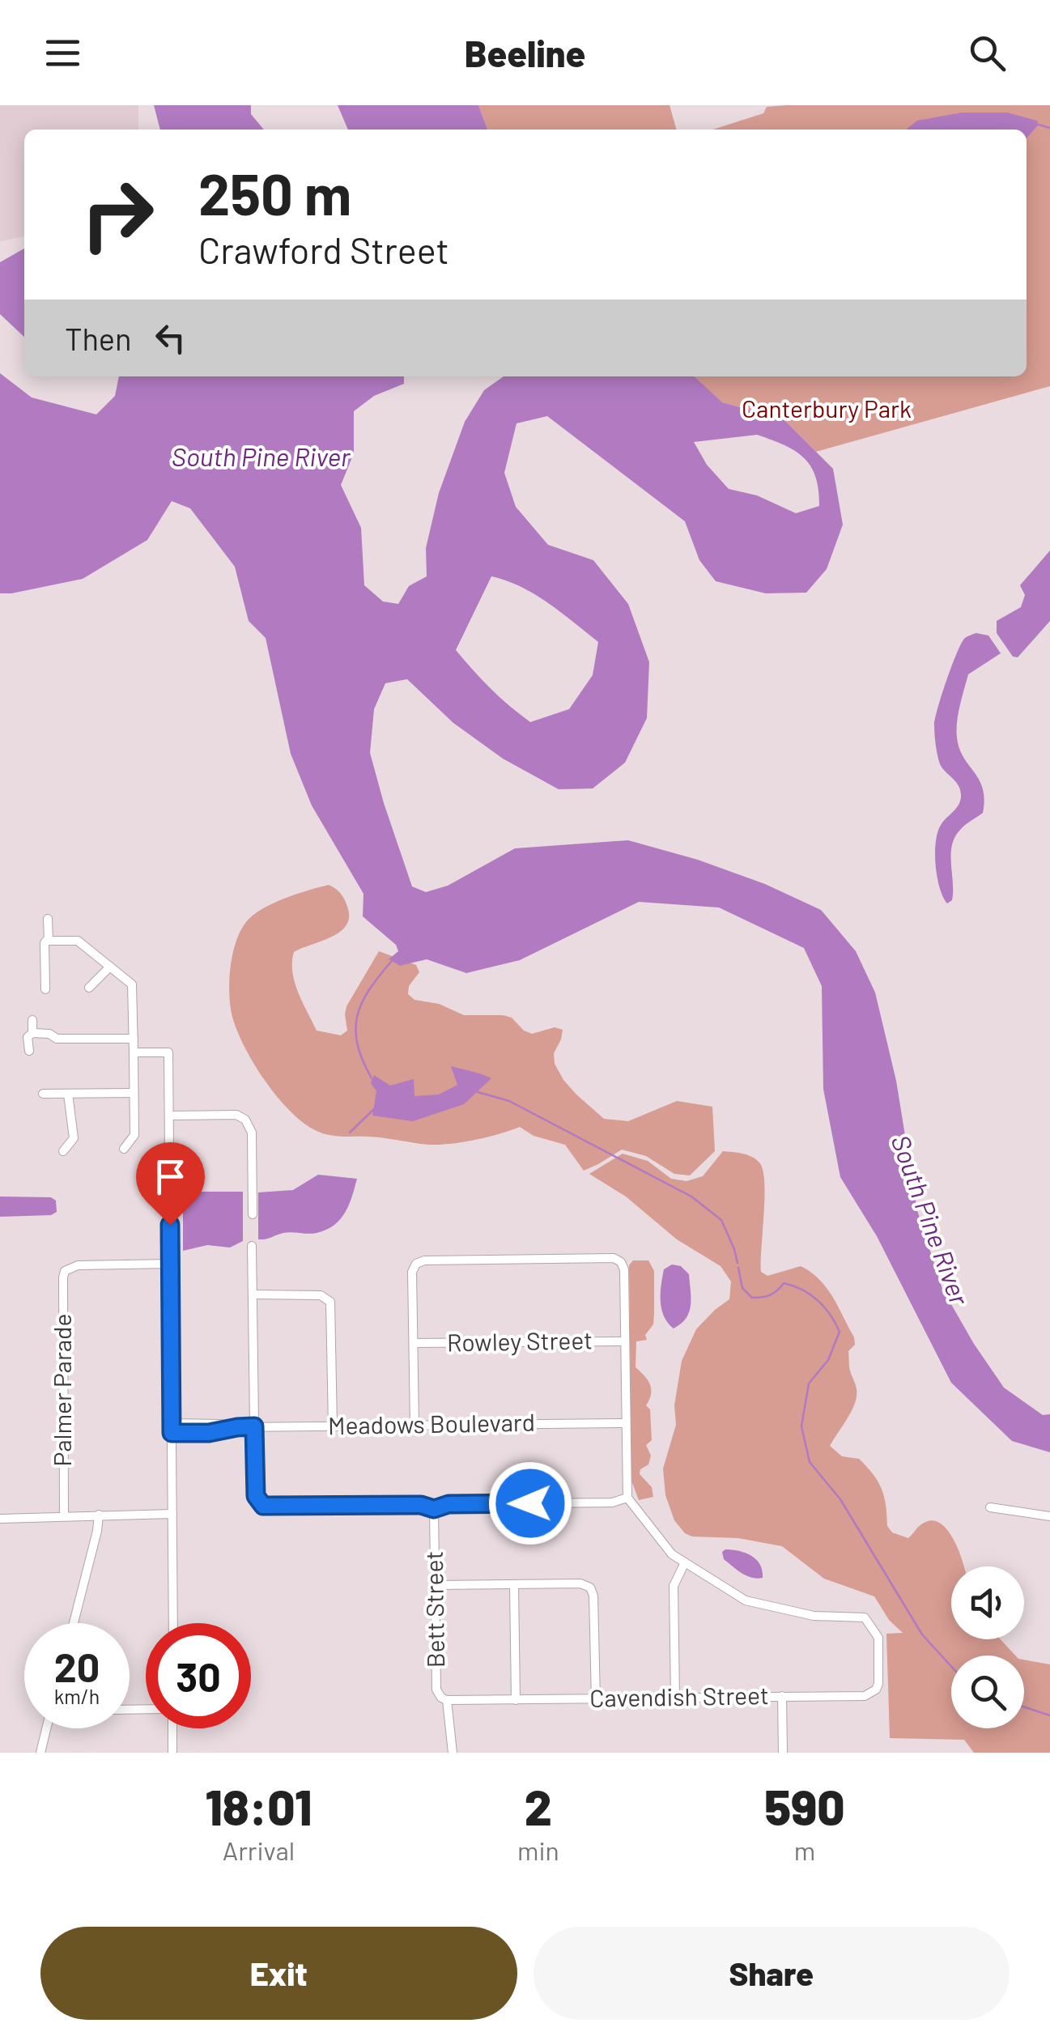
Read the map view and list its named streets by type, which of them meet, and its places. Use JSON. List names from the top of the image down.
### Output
{
  "streets": {
    "street": [
      "Rowley Street",
      "Palmer Parade",
      "Meadows Boulevard",
      "Bett Street",
      "Cavendish Street"
    ]
  },
  "crossings": [
    ["Bett Street", "Cavendish Street"]
  ],
  "water": ["South Pine River"],
  "parks": ["Canterbury Park"],
  "page": {
    "header": "Beeline",
    "turn": ["250 m", "Crawford Street"],
    "then": "Then",
    "speed": "20 km/h",
    "limit": "30",
    "eta": [
      "18:01",
      "Arrival",
      "2",
      "min",
      "590",
      "m"
    ],
    "buttons": ["Exit", "Share"]
  }
}
